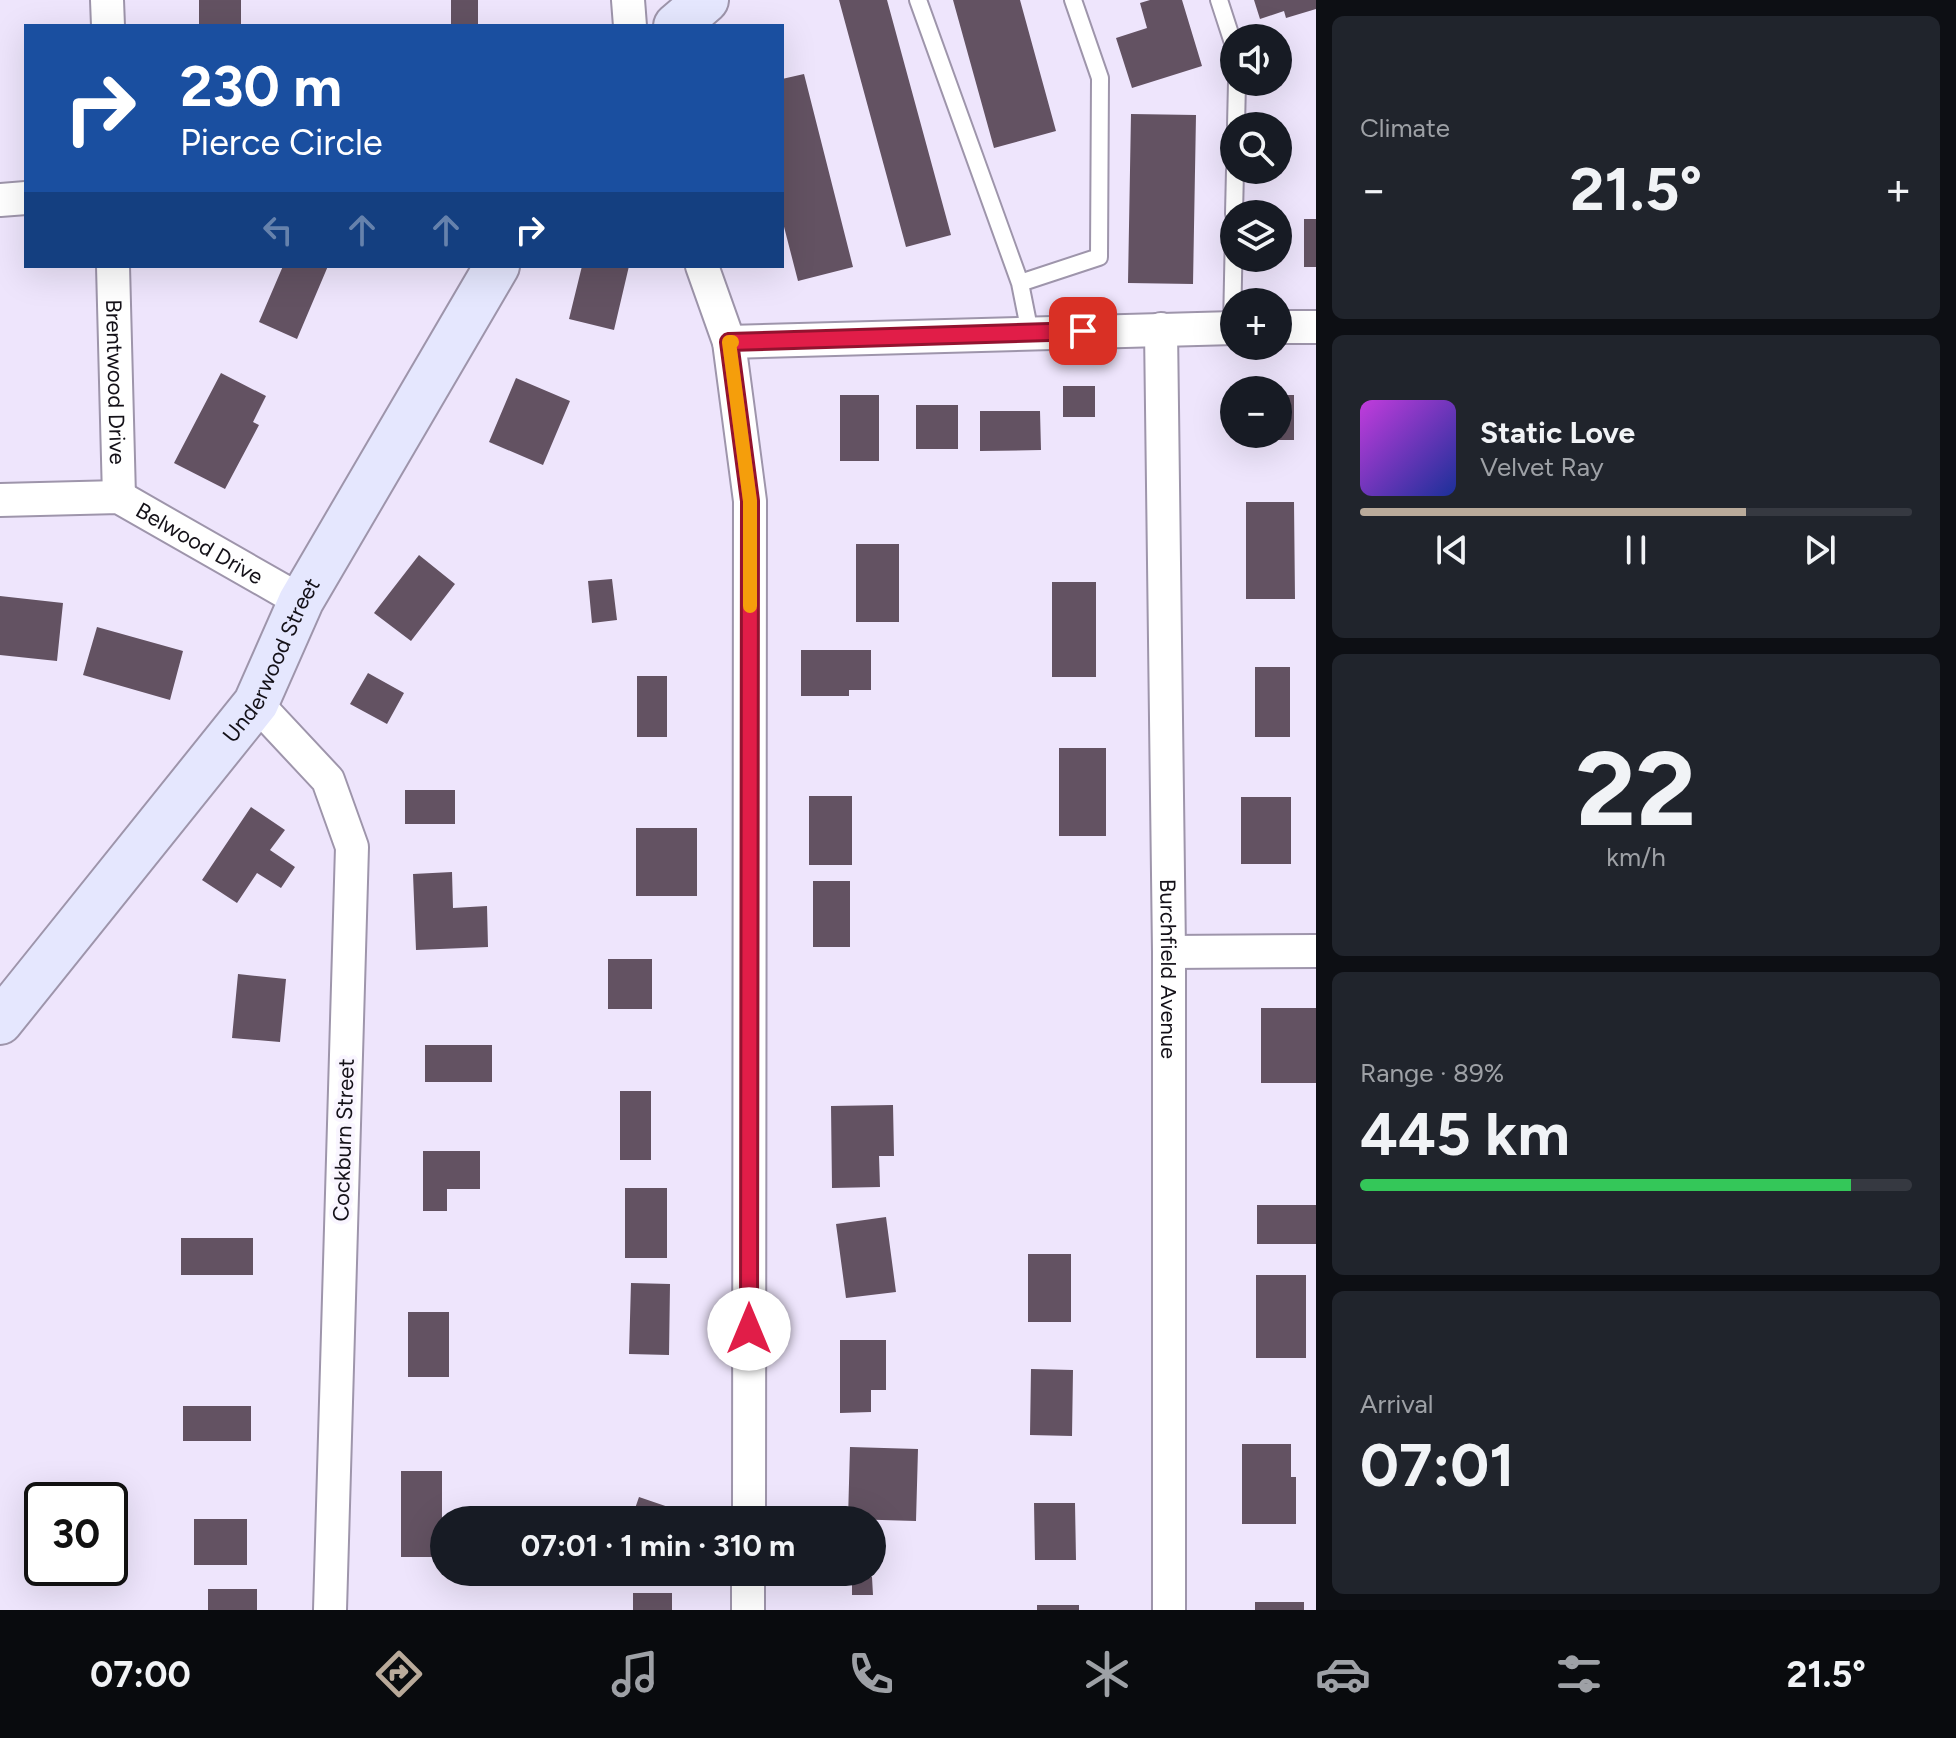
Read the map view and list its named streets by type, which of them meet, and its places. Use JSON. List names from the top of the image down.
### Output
{
  "streets": {
    "street": [
      "Brentwood Drive",
      "Belwood Drive",
      "Underwood Street",
      "Burchfield Avenue",
      "Cockburn Street"
    ]
  },
  "crossings": [
    ["Brentwood Drive", "Belwood Drive"],
    ["Belwood Drive", "Underwood Street"],
    ["Underwood Street", "Cockburn Street"]
  ],
  "page": {
    "tile": [
      "Climate",
      ["22", "km/h"],
      ["Range · 89%", "445 km"],
      ["Arrival", "07:01"]
    ],
    "map_buttons": ["+", "−"],
    "turn": ["230 m", "Pierce Circle"],
    "heat": ["−", "21.5°", "+"],
    "song": ["Static Love", "Velvet Ray"],
    "limit": "30",
    "trip": "07:01 · 1 min · 310 m",
    "tabs": ["07:00", "21.5°"]
  }
}
